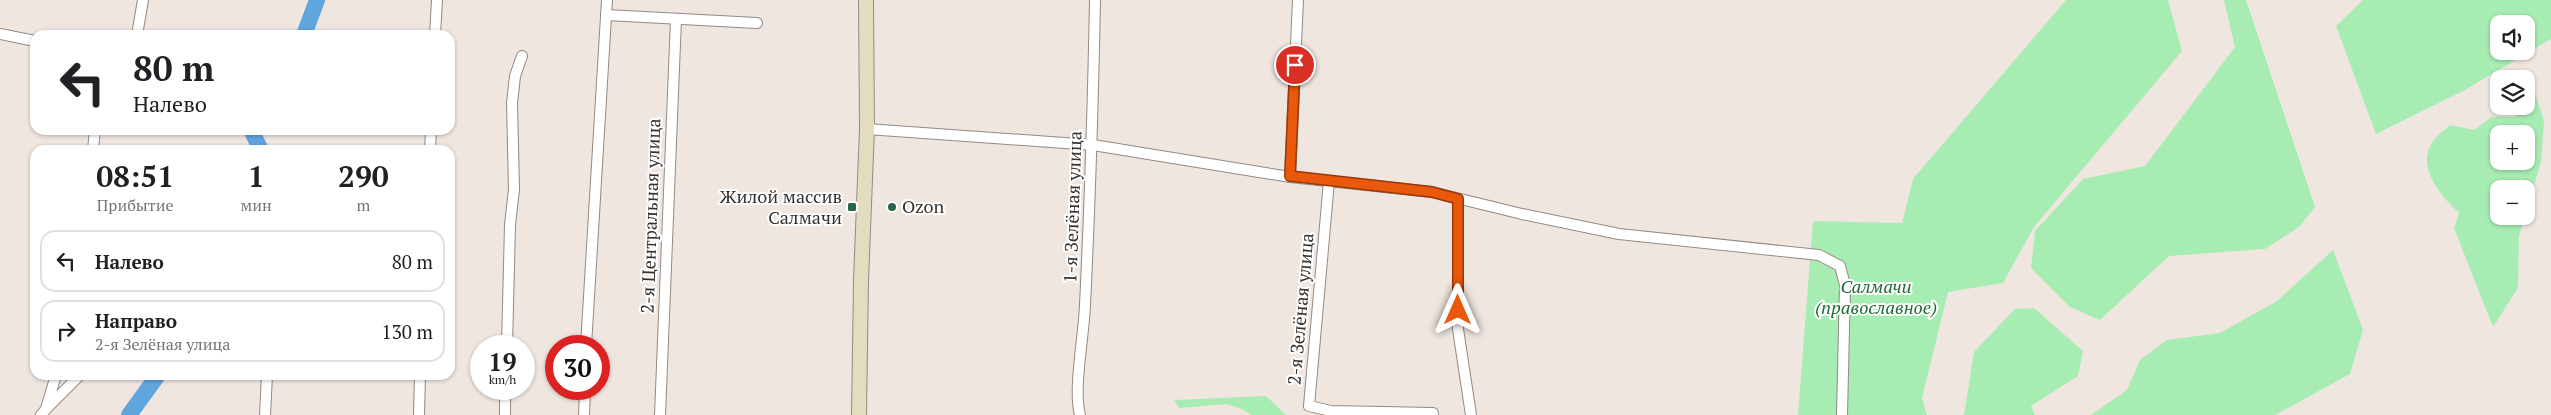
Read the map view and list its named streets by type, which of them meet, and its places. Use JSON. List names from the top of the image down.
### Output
{
  "streets": {
    "street": ["1-я Зелёная улица", "2-я Центральная улица", "2-я Зелёная улица"]
  },
  "parks": ["Салмачи (православное)"],
  "places": {
    "transit": ["Жилой массив Салмачи"],
    "other": ["Ozon"]
  },
  "page": {
    "map_buttons": ["+", "−"],
    "turn": ["80 m", "Налево"],
    "eta": [
      "08:51",
      "Прибытие",
      "1",
      "мин",
      "290",
      "m"
    ],
    "list": [
      {
        "name": "Налево",
        "value": "80 m"
      },
      {
        "name": "Направо",
        "note": "2-я Зелёная улица",
        "value": "130 m"
      }
    ],
    "speed": "19 km/h",
    "limit": "30"
  }
}
